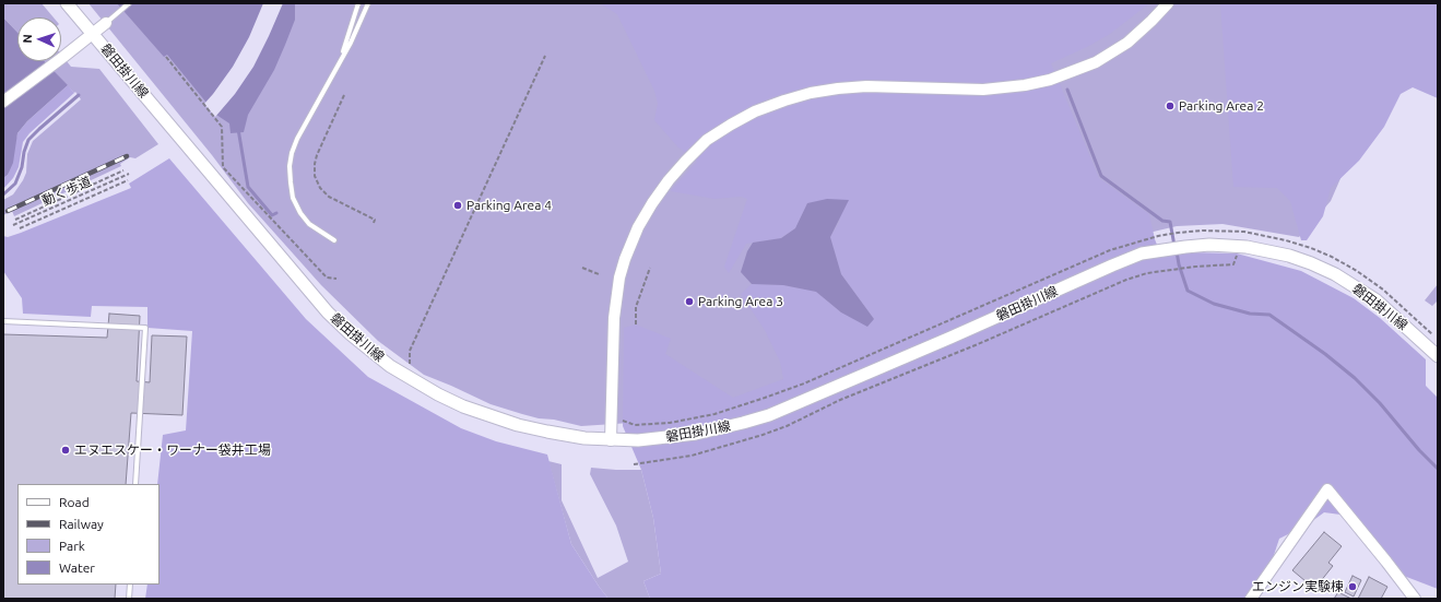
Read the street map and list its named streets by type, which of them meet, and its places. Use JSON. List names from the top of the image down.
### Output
{
  "streets": {
    "main road": ["磐田掛川線"],
    "path": ["動く歩道"]
  },
  "places": [
    "Parking Area 2",
    "Parking Area 4",
    "Parking Area 3",
    "エヌエスケー・ワーナー袋井工場",
    "エンジン実験棟"
  ],
  "legend": [
    "Road",
    "Railway",
    "Park",
    "Water"
  ],
  "north": "left"
}
